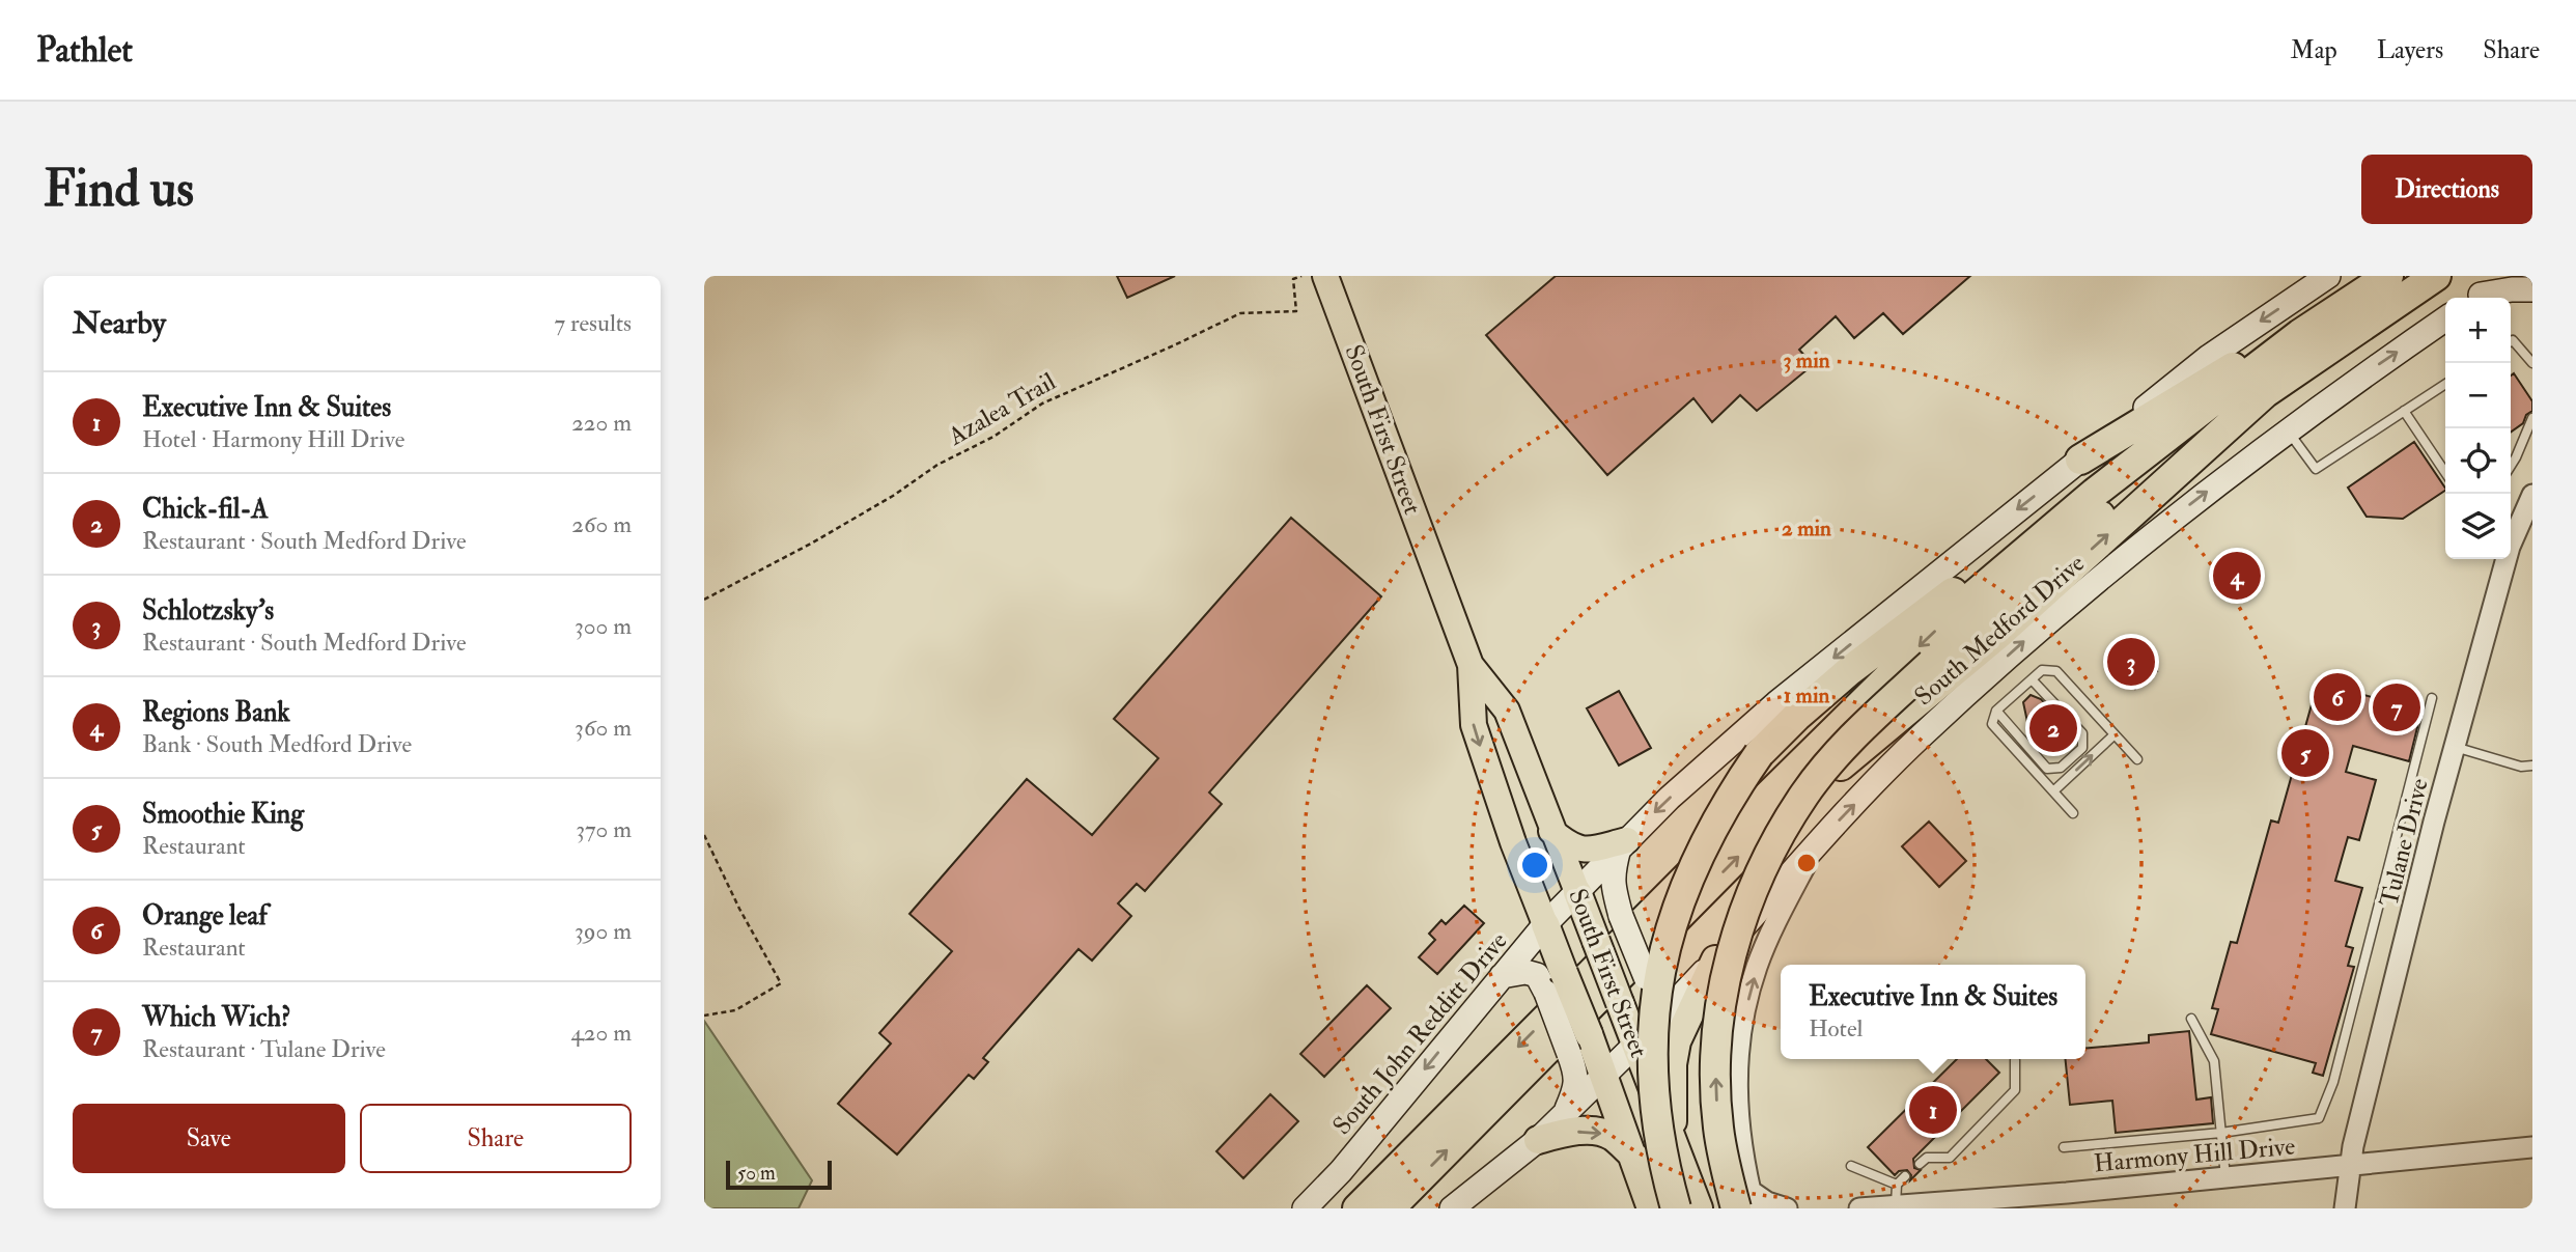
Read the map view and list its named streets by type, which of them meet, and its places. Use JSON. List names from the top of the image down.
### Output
{
  "streets": {
    "highway": ["South First Street"],
    "main road": ["South Medford Drive", "South John Redditt Drive"],
    "street": ["Tulane Drive", "Harmony Hill Drive"],
    "path": ["Azalea Trail"]
  },
  "crossings": [
    ["South First Street", "South Medford Drive"],
    ["South First Street", "South John Redditt Drive"],
    ["Tulane Drive", "Harmony Hill Drive"]
  ],
  "scale_bar": "50 m",
  "page": {
    "header": "Pathlet",
    "nav": ["Map", "Layers", "Share"],
    "buttons": [
      "Directions",
      ["Save", "Share"]
    ],
    "title": "Find us",
    "heading": ["Nearby", "7 results"],
    "map_buttons": ["+", "−"],
    "list": [
      {
        "mark": "1",
        "name": "Executive Inn & Suites",
        "note": "Hotel · Harmony Hill Drive",
        "value": "220 m"
      },
      {
        "mark": "2",
        "name": "Chick-fil-A",
        "note": "Restaurant · South Medford Drive",
        "value": "260 m"
      },
      {
        "mark": "3",
        "name": "Schlotzsky's",
        "note": "Restaurant · South Medford Drive",
        "value": "300 m"
      },
      {
        "mark": "4",
        "name": "Regions Bank",
        "note": "Bank · South Medford Drive",
        "value": "360 m"
      },
      {
        "mark": "5",
        "name": "Smoothie King",
        "note": "Restaurant",
        "value": "370 m"
      },
      {
        "mark": "6",
        "name": "Orange leaf",
        "note": "Restaurant",
        "value": "390 m"
      },
      {
        "mark": "7",
        "name": "Which Wich?",
        "note": "Restaurant · Tulane Drive",
        "value": "420 m"
      }
    ],
    "pins": [
      "4",
      "3",
      "6",
      "7",
      "2",
      "5",
      "1"
    ],
    "popup": ["Executive Inn & Suites", "Hotel"],
    "scale": "50 m"
  },
  "rings": ["3 min", "2 min", "1 min"]
}
